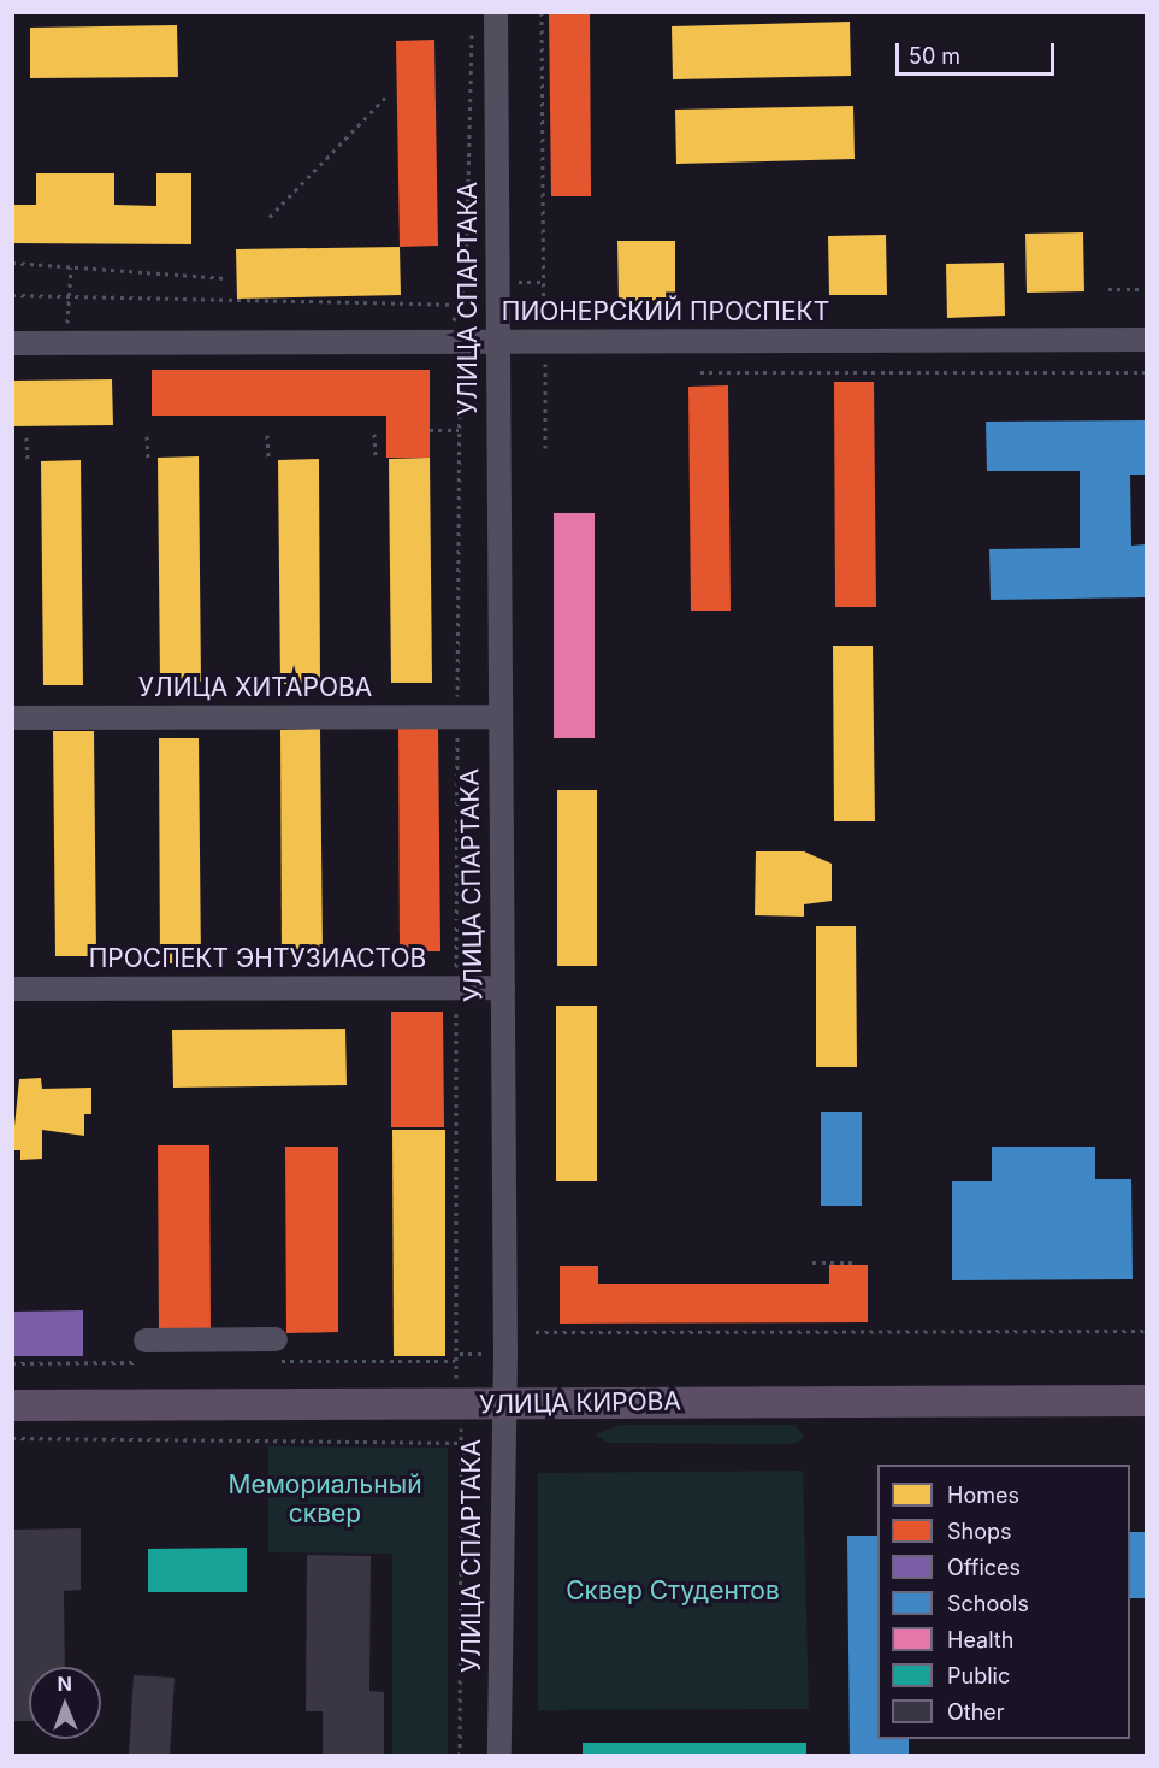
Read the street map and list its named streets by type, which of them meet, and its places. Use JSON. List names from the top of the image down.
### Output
{
  "streets": {
    "main road": ["УЛИЦА КИРОВА"],
    "street": [
      "УЛИЦА СПАРТАКА",
      "ПИОНЕРСКИЙ ПРОСПЕКТ",
      "УЛИЦА ХИТАРОВА",
      "ПРОСПЕКТ ЭНТУЗИАСТОВ"
    ]
  },
  "crossings": [
    ["УЛИЦА СПАРТАКА", "ПИОНЕРСКИЙ ПРОСПЕКТ"],
    ["УЛИЦА СПАРТАКА", "УЛИЦА ХИТАРОВА"],
    ["УЛИЦА СПАРТАКА", "ПРОСПЕКТ ЭНТУЗИАСТОВ"],
    ["УЛИЦА СПАРТАКА", "УЛИЦА КИРОВА"]
  ],
  "parks": ["Мемориальный сквер", "Сквер Студентов"],
  "legend": [
    "Homes",
    "Shops",
    "Offices",
    "Schools",
    "Health",
    "Public",
    "Other"
  ],
  "scale_bar": "50 m",
  "north": "top"
}
